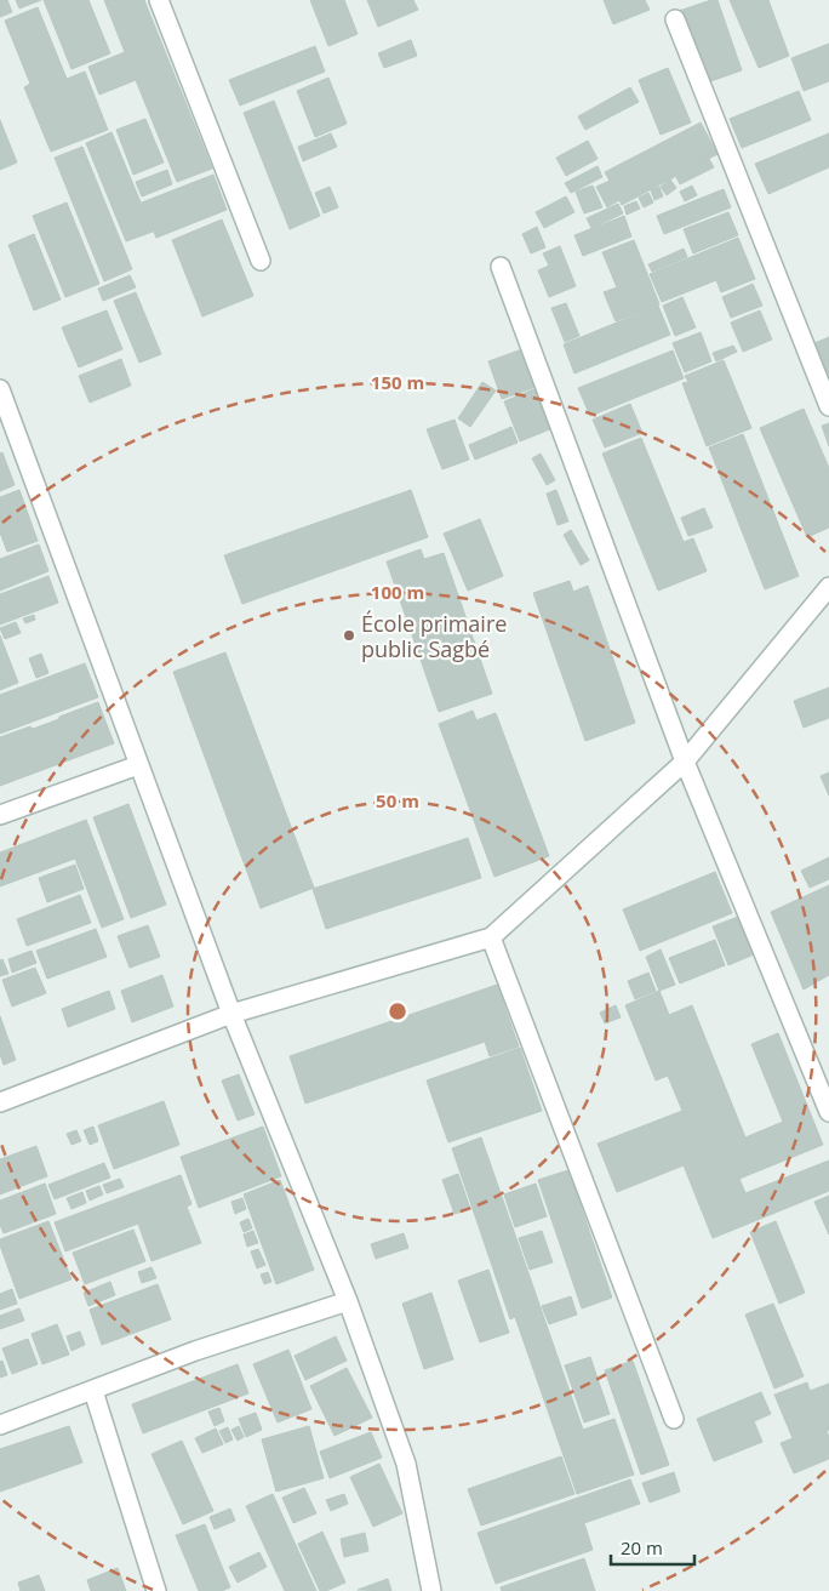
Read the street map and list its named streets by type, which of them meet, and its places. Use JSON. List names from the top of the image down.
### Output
{
  "places": ["École primaire public Sagbé"],
  "scale_bar": "20 m",
  "rings": ["150 m", "100 m", "50 m"]
}
